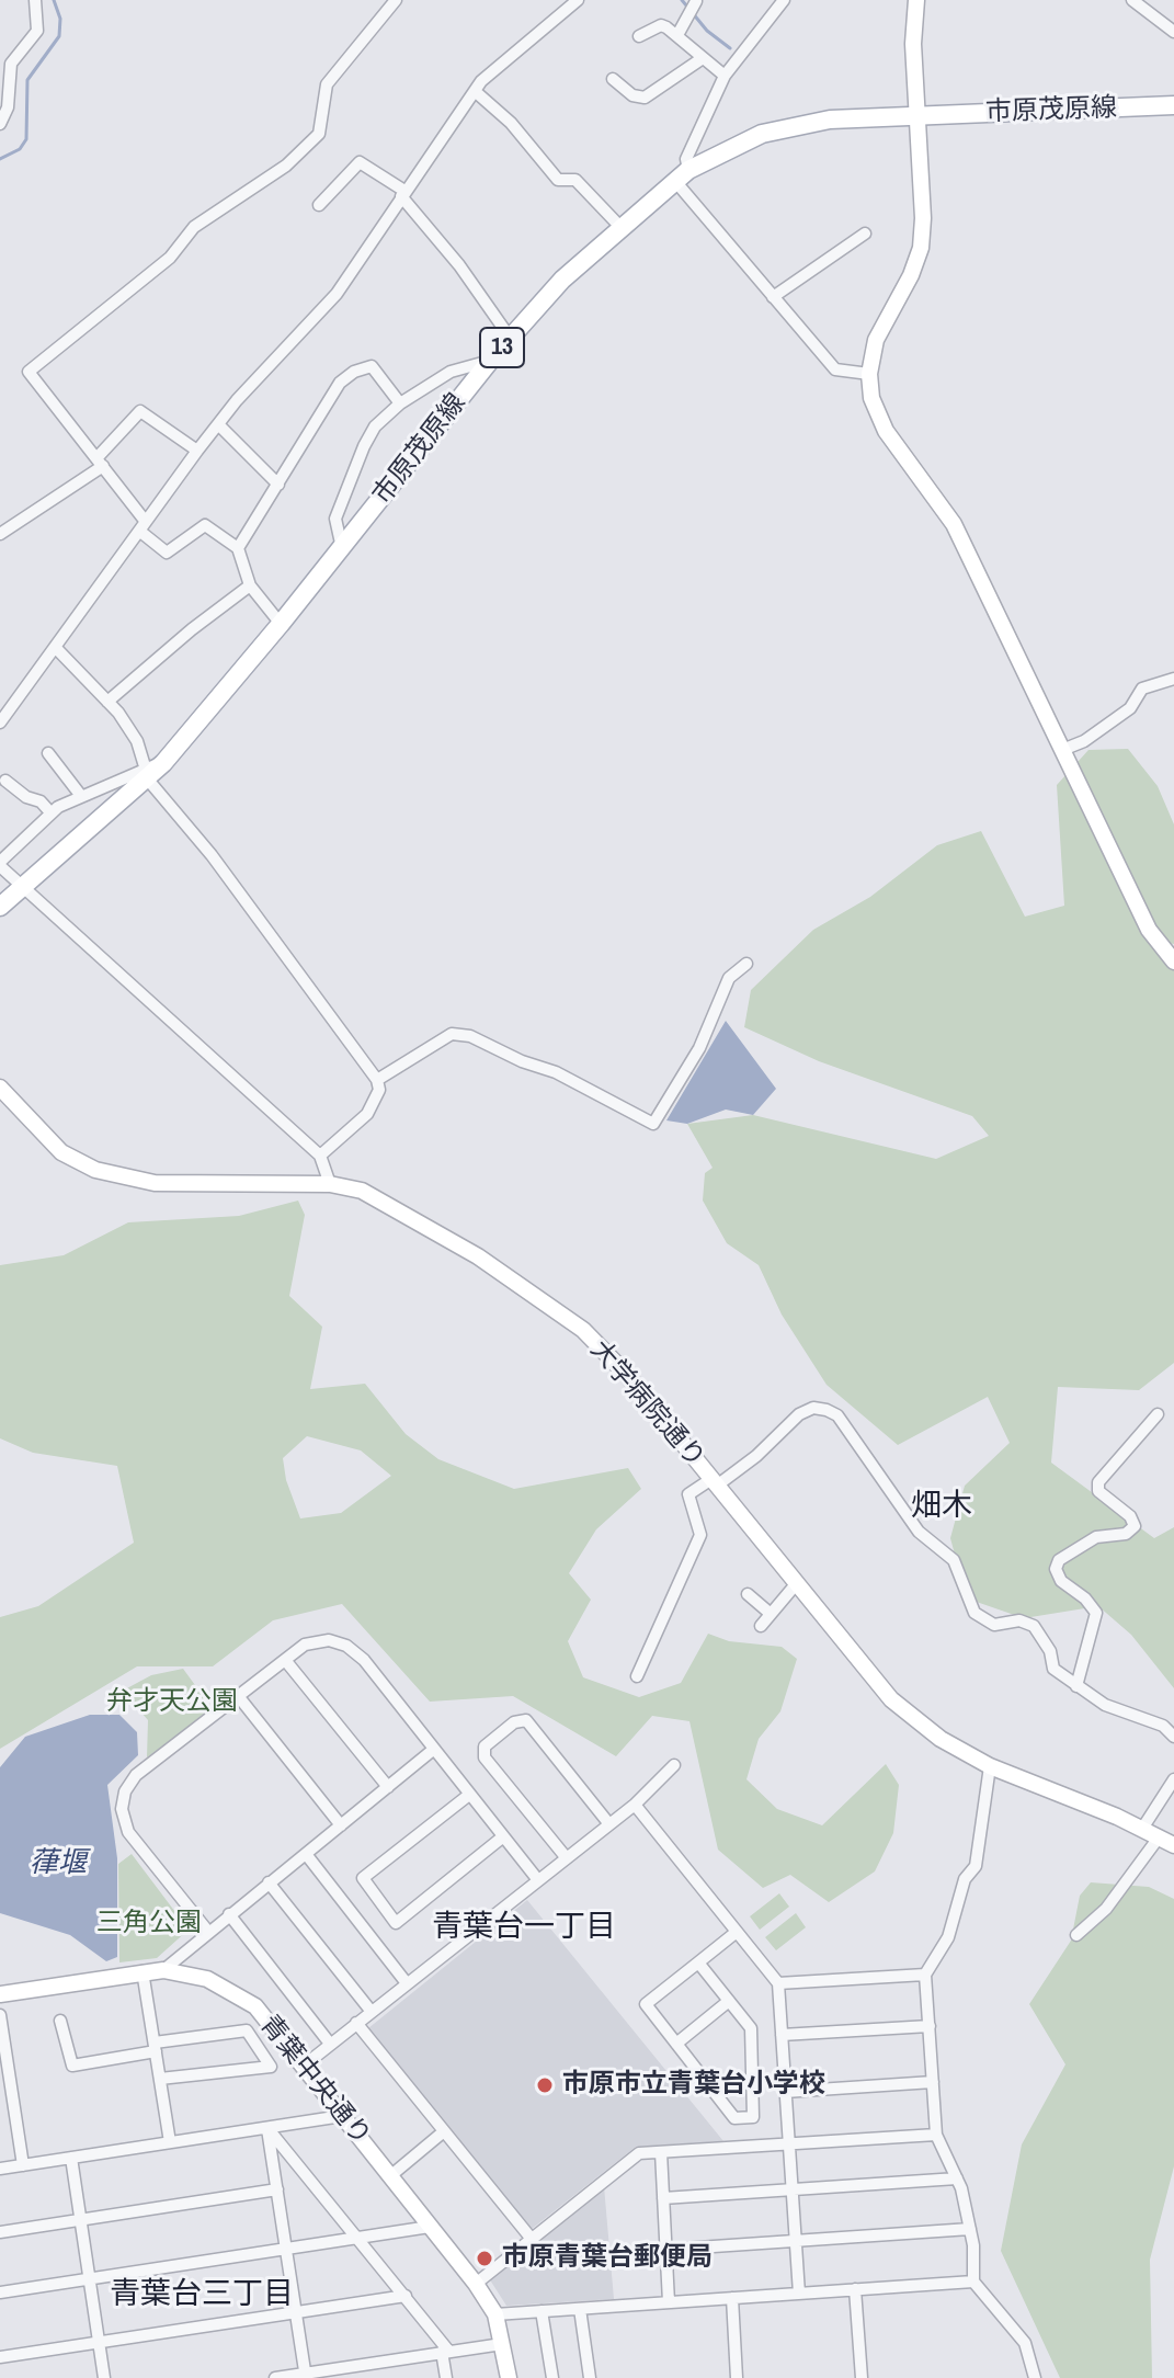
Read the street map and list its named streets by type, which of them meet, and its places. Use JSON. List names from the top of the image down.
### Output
{
  "streets": {
    "main road": ["市原茂原線", "13"],
    "street": ["大学病院通り", "青葉中央通り"]
  },
  "districts": ["畑木", "青葉台一丁目", "青葉台三丁目"],
  "water": ["葎堰"],
  "parks": ["弁才天公園", "三角公園"],
  "places": ["市原市立青葉台小学校", "市原青葉台郵便局"]
}
